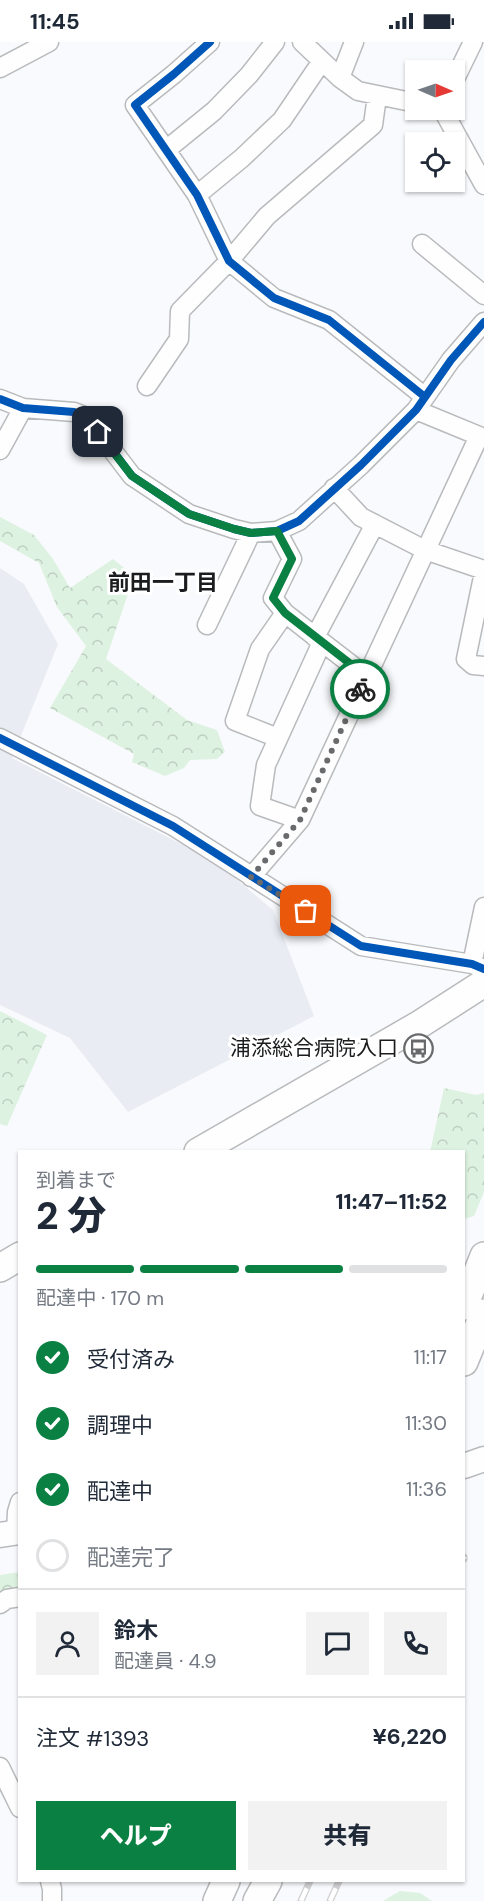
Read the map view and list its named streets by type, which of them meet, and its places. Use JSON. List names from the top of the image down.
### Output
{
  "districts": ["前田一丁目"],
  "places": {
    "bus stop": ["浦添総合病院入口"]
  },
  "north": "right",
  "page": {
    "status": "11:45",
    "heading": ["2 分", "到着まで", "11:47–11:52"],
    "panel": [
      "鈴木",
      "配達員 · 4.9",
      "注文 #1393",
      "¥6,220"
    ],
    "bar": "配達中 · 170 m",
    "list": [
      ["受付済み", "11:17"],
      ["調理中", "11:30"],
      ["配達中", "11:36"],
      "配達完了"
    ],
    "buttons": ["ヘルプ", "共有"]
  }
}
